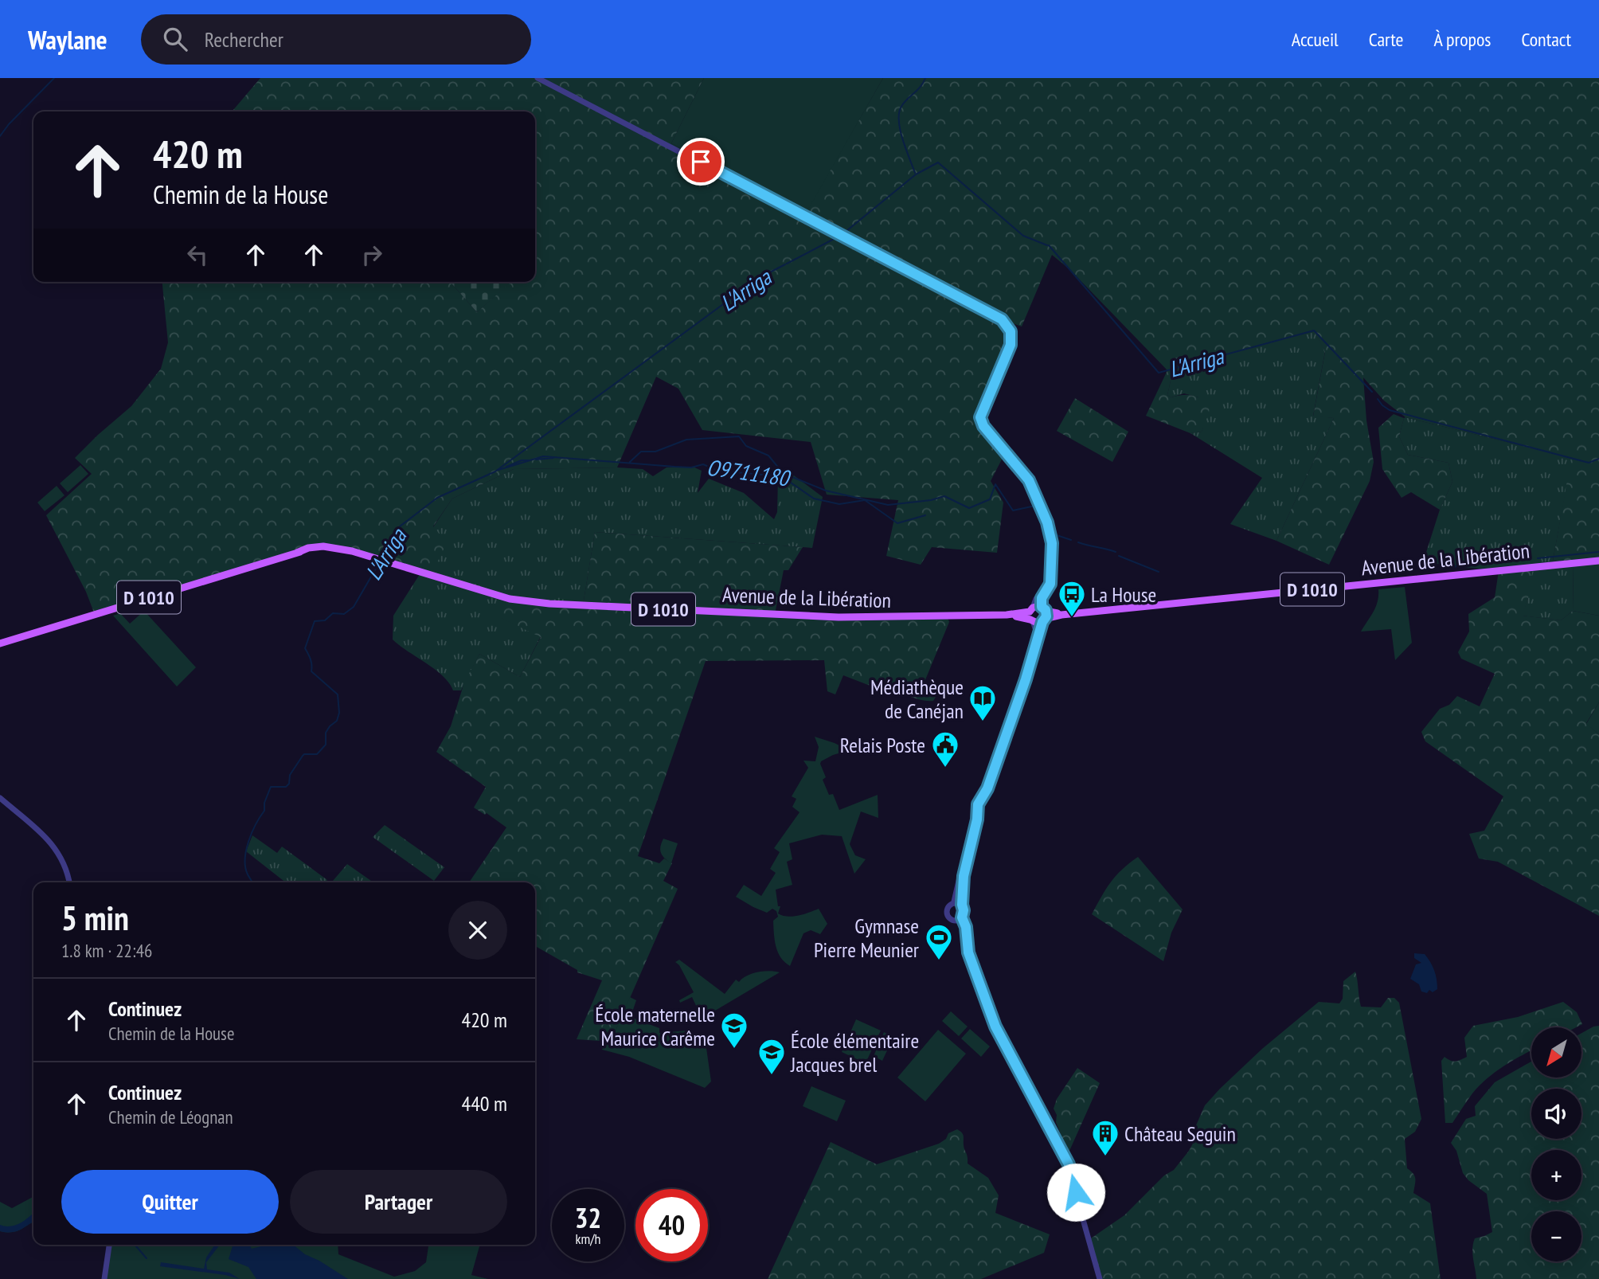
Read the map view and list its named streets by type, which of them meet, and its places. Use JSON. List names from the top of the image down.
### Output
{
  "streets": {
    "main road": ["Avenue de la Libération", "D 1010"]
  },
  "water": ["L'Arriga", "O9711180"],
  "places": {
    "bus stop": ["La House"],
    "library": ["Médiathèque de Canéjan"],
    "public building": ["Relais Poste"],
    "sports": ["Gymnase Pierre Meunier"],
    "school or university": ["École maternelle Maurice Carême", "École élémentaire Jacques brel"],
    "building": ["Château Seguin"]
  },
  "north": "bottom left",
  "page": {
    "header": "Waylane",
    "search": "Rechercher",
    "nav": [
      "Accueil",
      "Carte",
      "À propos",
      "Contact"
    ],
    "turn": ["420 m", "Chemin de la House"],
    "heading": ["5 min", "1.8 km · 22:46"],
    "list": [
      {
        "name": "Continuez",
        "note": "Chemin de la House",
        "value": "420 m"
      },
      {
        "name": "Continuez",
        "note": "Chemin de Léognan",
        "value": "440 m"
      }
    ],
    "map_buttons": ["+", "−"],
    "buttons": ["Quitter", "Partager"],
    "speed": "32 km/h",
    "limit": "40"
  }
}
